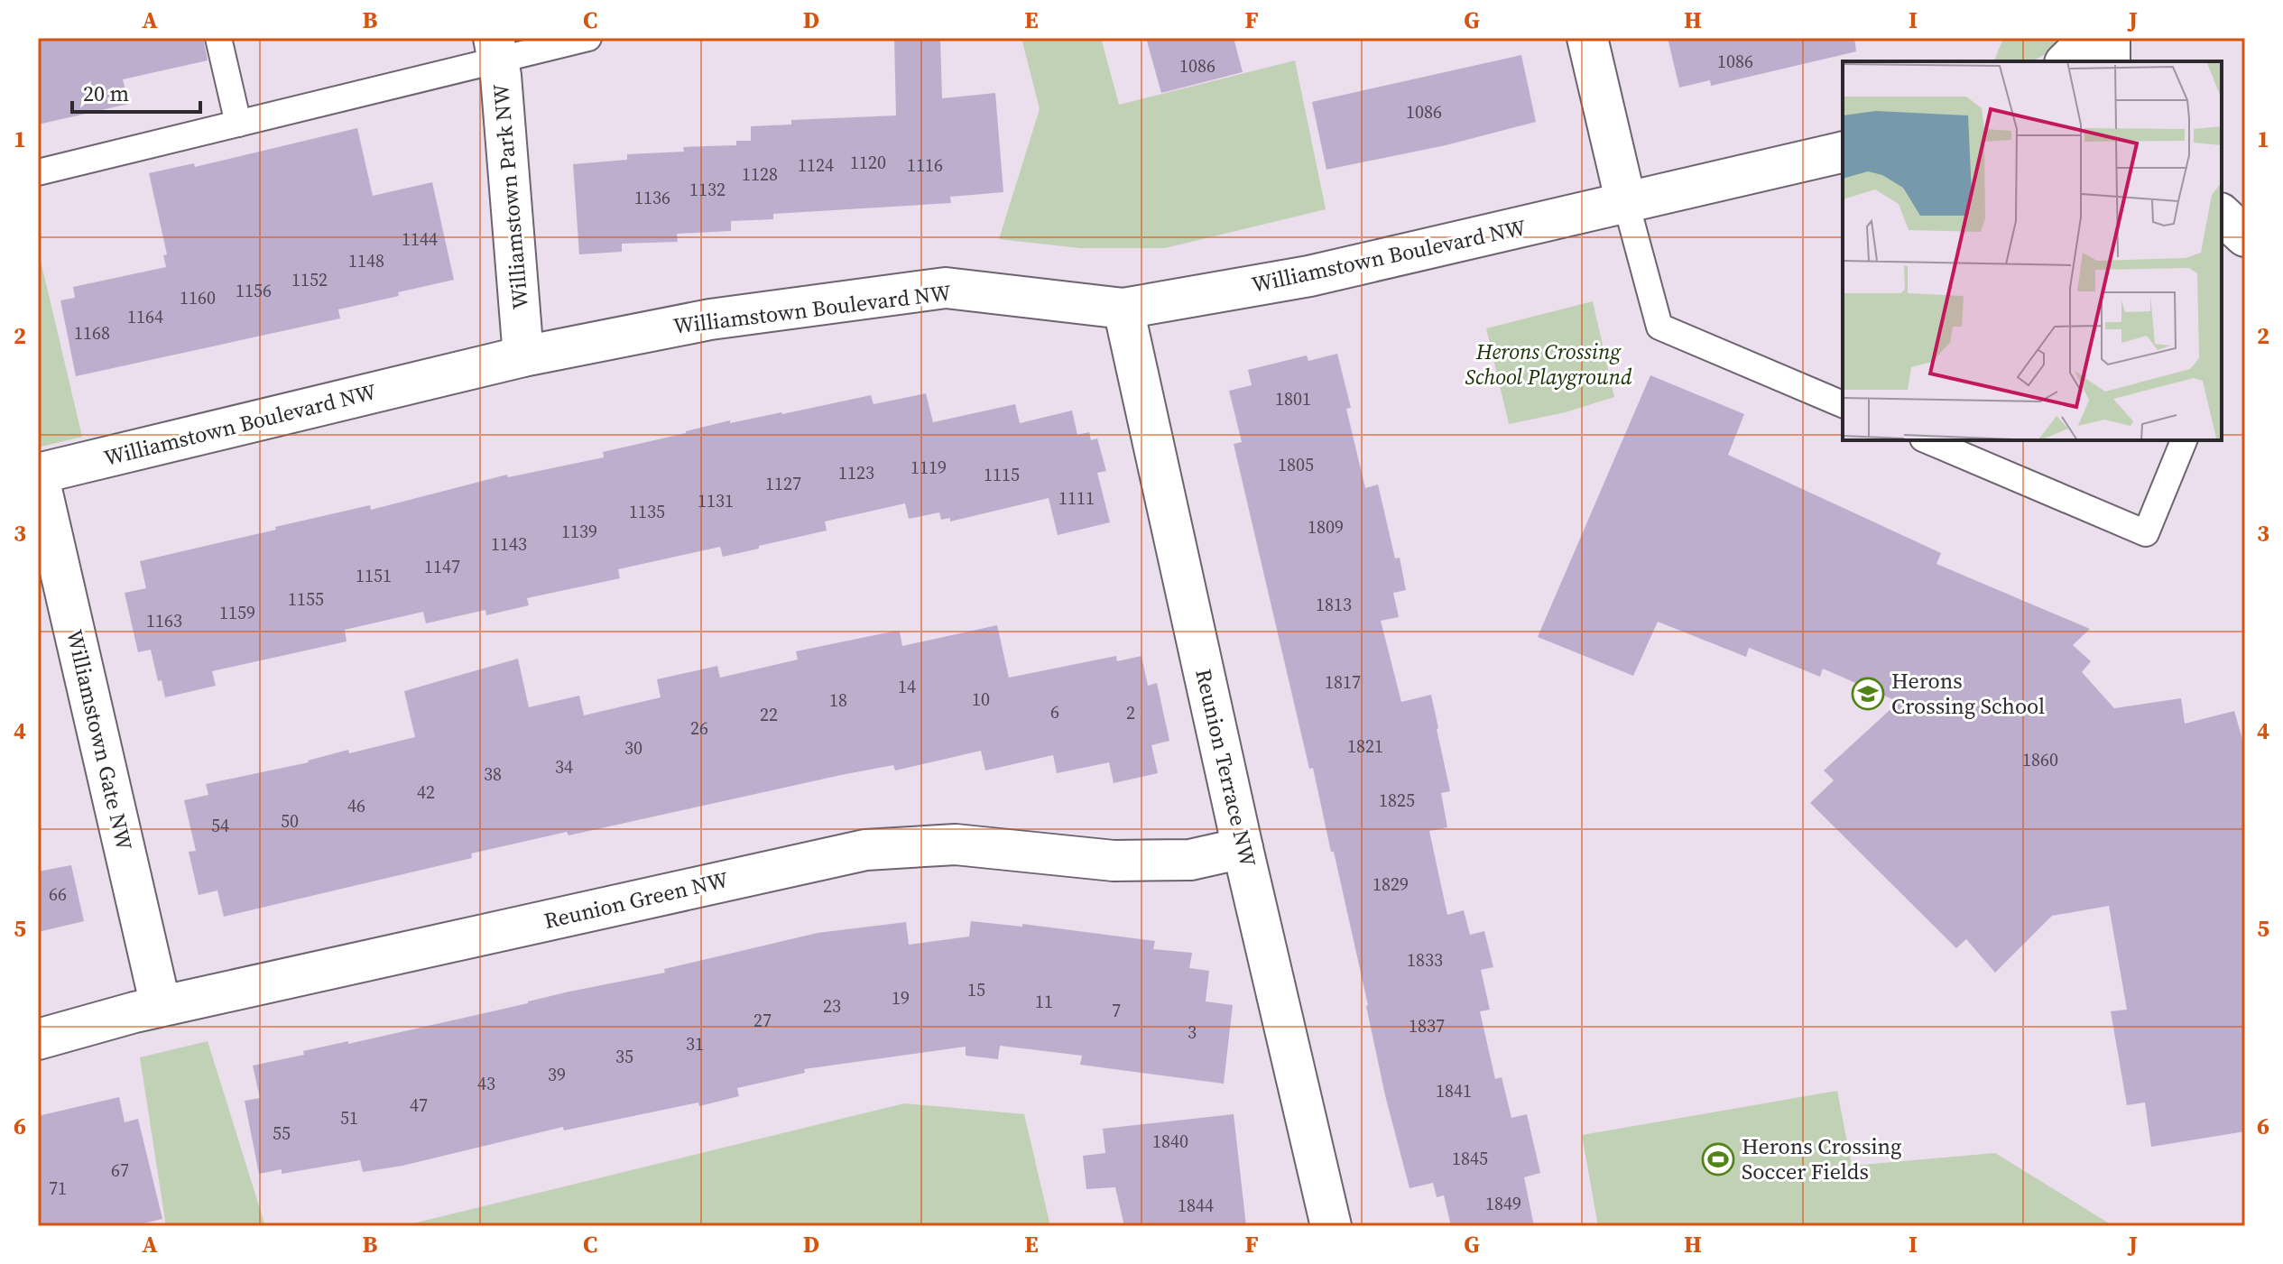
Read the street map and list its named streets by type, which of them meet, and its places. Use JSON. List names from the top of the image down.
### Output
{
  "streets": {
    "street": [
      "Williamstown Park NW",
      "Williamstown Boulevard NW",
      "Williamstown Gate NW",
      "Reunion Terrace NW",
      "Reunion Green NW"
    ]
  },
  "crossings": [
    ["Williamstown Park NW", "Williamstown Boulevard NW"],
    ["Williamstown Boulevard NW", "Williamstown Gate NW"],
    ["Williamstown Boulevard NW", "Reunion Terrace NW"],
    ["Williamstown Gate NW", "Reunion Green NW"],
    ["Reunion Terrace NW", "Reunion Green NW"]
  ],
  "parks": ["Herons Crossing School Playground"],
  "places": {
    "school or university": ["Herons Crossing School"],
    "sports": ["Herons Crossing Soccer Fields"]
  },
  "house_numbers": [
    "1086",
    "1086",
    "1086",
    "1120",
    "1124",
    "1116",
    "1128",
    "1132",
    "1136",
    "1144",
    "1148",
    "1152",
    "1156",
    "1160",
    "1164",
    "1168",
    "1801",
    "1805",
    "1119",
    "1123",
    "1115",
    "1127",
    "1111",
    "1131",
    "1135",
    "1809",
    "1139",
    "1143",
    "1147",
    "1151",
    "1155",
    "1813",
    "1159",
    "1163",
    "1817",
    "14",
    "10",
    "18",
    "6",
    "2",
    "22",
    "26",
    "1821",
    "30",
    "1860",
    "34",
    "38",
    "42",
    "1825",
    "46",
    "50",
    "54",
    "1829",
    "66",
    "1833",
    "15",
    "19",
    "11",
    "23",
    "7",
    "27",
    "1837",
    "3",
    "31",
    "35",
    "39",
    "43",
    "1841",
    "47",
    "51",
    "55",
    "1840",
    "1845",
    "67",
    "71",
    "1849",
    "1844"
  ],
  "scale_bar": "20 m",
  "grid": {
    "columns": [
      "A",
      "B",
      "C",
      "D",
      "E",
      "F",
      "G",
      "H",
      "I",
      "J"
    ],
    "rows": [
      "1",
      "2",
      "3",
      "4",
      "5",
      "6"
    ]
  }
}
